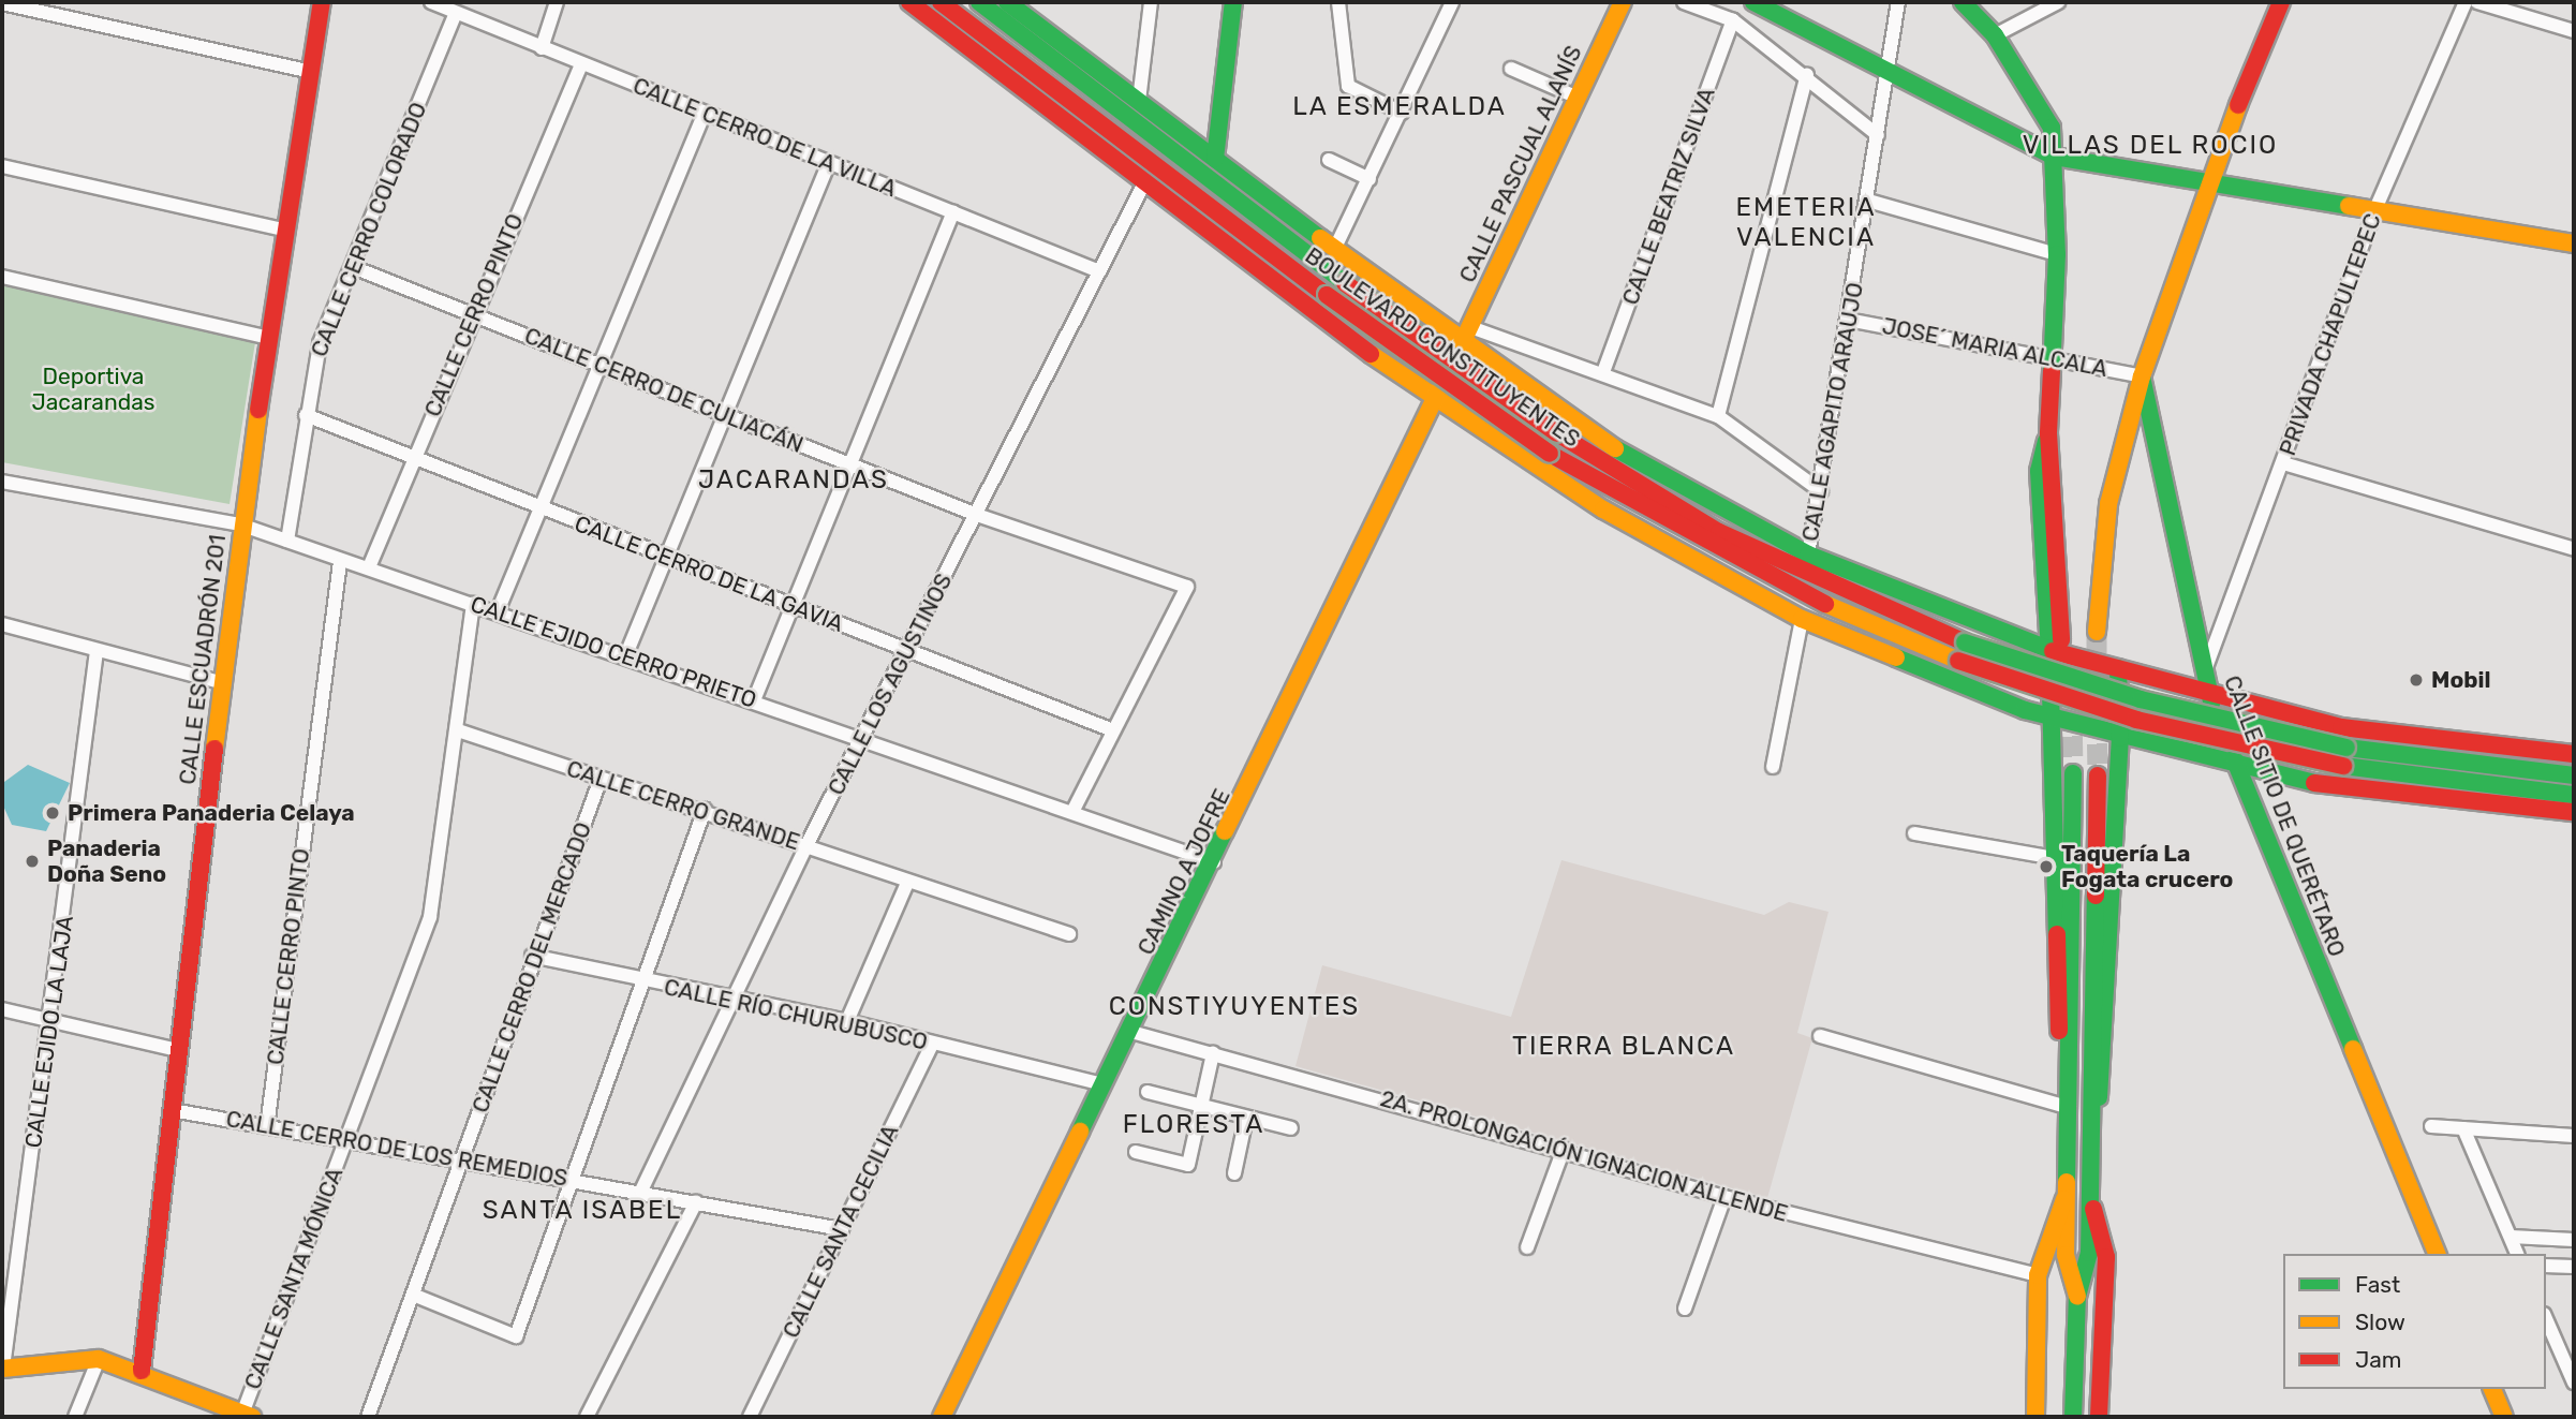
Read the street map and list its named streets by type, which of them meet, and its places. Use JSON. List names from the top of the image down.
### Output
{
  "streets": {
    "main road": [
      "CALLE PASCUAL ALANÍS",
      "BOULEVARD CONSTITUYENTES",
      "CALLE ESCUADRÓN 201",
      "CALLE SITIO DE QUERÉTARO",
      "CAMINO A JOFRE"
    ],
    "street": [
      "CALLE CERRO DE LA VILLA",
      "CALLE BEATRIZ SILVA",
      "CALLE CERRO COLORADO",
      "CALLE CERRO PINTO",
      "PRIVADA CHAPULTEPEC",
      "JOSE´ MARIA ALCALA",
      "CALLE CERRO DE CULIACÁN",
      "CALLE AGAPITO ARAUJO",
      "CALLE CERRO DE LA GAVIA",
      "CALLE EJIDO CERRO PRIETO",
      "CALLE LOS AGUSTINOS",
      "CALLE CERRO GRANDE",
      "CALLE CERRO DEL MERCADO",
      "CALLE RÍO CHURUBUSCO",
      "CALLE EJIDO LA LAJA",
      "CALLE CERRO DE LOS REMEDIOS",
      "2A. PROLONGACIÓN IGNACION ALLENDE",
      "CALLE SANTA CECILIA",
      "CALLE SANTA MÓNICA"
    ]
  },
  "crossings": [
    ["CALLE CERRO DE LA VILLA", "CALLE CERRO COLORADO"],
    ["CALLE CERRO DE LA VILLA", "CALLE CERRO PINTO"],
    ["CALLE CERRO DE LA VILLA", "CALLE LOS AGUSTINOS"],
    ["CALLE PASCUAL ALANÍS", "CAMINO A JOFRE"],
    ["CALLE CERRO COLORADO", "CALLE CERRO DE CULIACÁN"],
    ["CALLE CERRO COLORADO", "CALLE CERRO DE LA GAVIA"],
    ["CALLE CERRO COLORADO", "CALLE EJIDO CERRO PRIETO"],
    ["CALLE CERRO PINTO", "CALLE CERRO DE CULIACÁN"],
    ["CALLE CERRO PINTO", "CALLE CERRO DE LA GAVIA"],
    ["CALLE CERRO PINTO", "CALLE EJIDO CERRO PRIETO"],
    ["CALLE CERRO PINTO", "CALLE CERRO DE LOS REMEDIOS"],
    ["PRIVADA CHAPULTEPEC", "CALLE SITIO DE QUERÉTARO"],
    ["JOSE´ MARIA ALCALA", "CALLE AGAPITO ARAUJO"],
    ["JOSE´ MARIA ALCALA", "CALLE SITIO DE QUERÉTARO"],
    ["CALLE CERRO DE CULIACÁN", "CALLE CERRO DE LA GAVIA"],
    ["CALLE CERRO DE CULIACÁN", "CALLE LOS AGUSTINOS"],
    ["CALLE CERRO DE LA GAVIA", "CALLE LOS AGUSTINOS"],
    ["CALLE EJIDO CERRO PRIETO", "CALLE ESCUADRÓN 201"],
    ["CALLE EJIDO CERRO PRIETO", "CALLE LOS AGUSTINOS"],
    ["CALLE EJIDO CERRO PRIETO", "CAMINO A JOFRE"],
    ["CALLE EJIDO CERRO PRIETO", "CALLE SANTA MÓNICA"],
    ["CALLE ESCUADRÓN 201", "CALLE CERRO DE LOS REMEDIOS"],
    ["CALLE LOS AGUSTINOS", "CALLE CERRO GRANDE"],
    ["CALLE LOS AGUSTINOS", "CALLE RÍO CHURUBUSCO"],
    ["CALLE LOS AGUSTINOS", "CALLE CERRO DE LOS REMEDIOS"],
    ["CALLE CERRO GRANDE", "CALLE CERRO DEL MERCADO"],
    ["CALLE CERRO GRANDE", "CALLE SANTA MÓNICA"],
    ["CAMINO A JOFRE", "CALLE RÍO CHURUBUSCO"],
    ["CAMINO A JOFRE", "2A. PROLONGACIÓN IGNACION ALLENDE"],
    ["CALLE CERRO DEL MERCADO", "CALLE RÍO CHURUBUSCO"],
    ["CALLE CERRO DEL MERCADO", "CALLE CERRO DE LOS REMEDIOS"],
    ["CALLE RÍO CHURUBUSCO", "CALLE SANTA CECILIA"],
    ["CALLE CERRO DE LOS REMEDIOS", "CALLE SANTA CECILIA"],
    ["CALLE CERRO DE LOS REMEDIOS", "CALLE SANTA MÓNICA"]
  ],
  "districts": [
    "LA ESMERALDA",
    "VILLAS DEL ROCIO",
    "EMETERIA VALENCIA",
    "JACARANDAS",
    "CONSTIYUYENTES",
    "TIERRA BLANCA",
    "FLORESTA",
    "SANTA ISABEL"
  ],
  "parks": ["Deportiva Jacarandas"],
  "places": [
    "Mobil",
    "Primera Panaderia Celaya",
    "Panaderia Doña Seno",
    "Taquería La Fogata crucero"
  ],
  "legend": ["Fast", "Slow", "Jam"]
}
